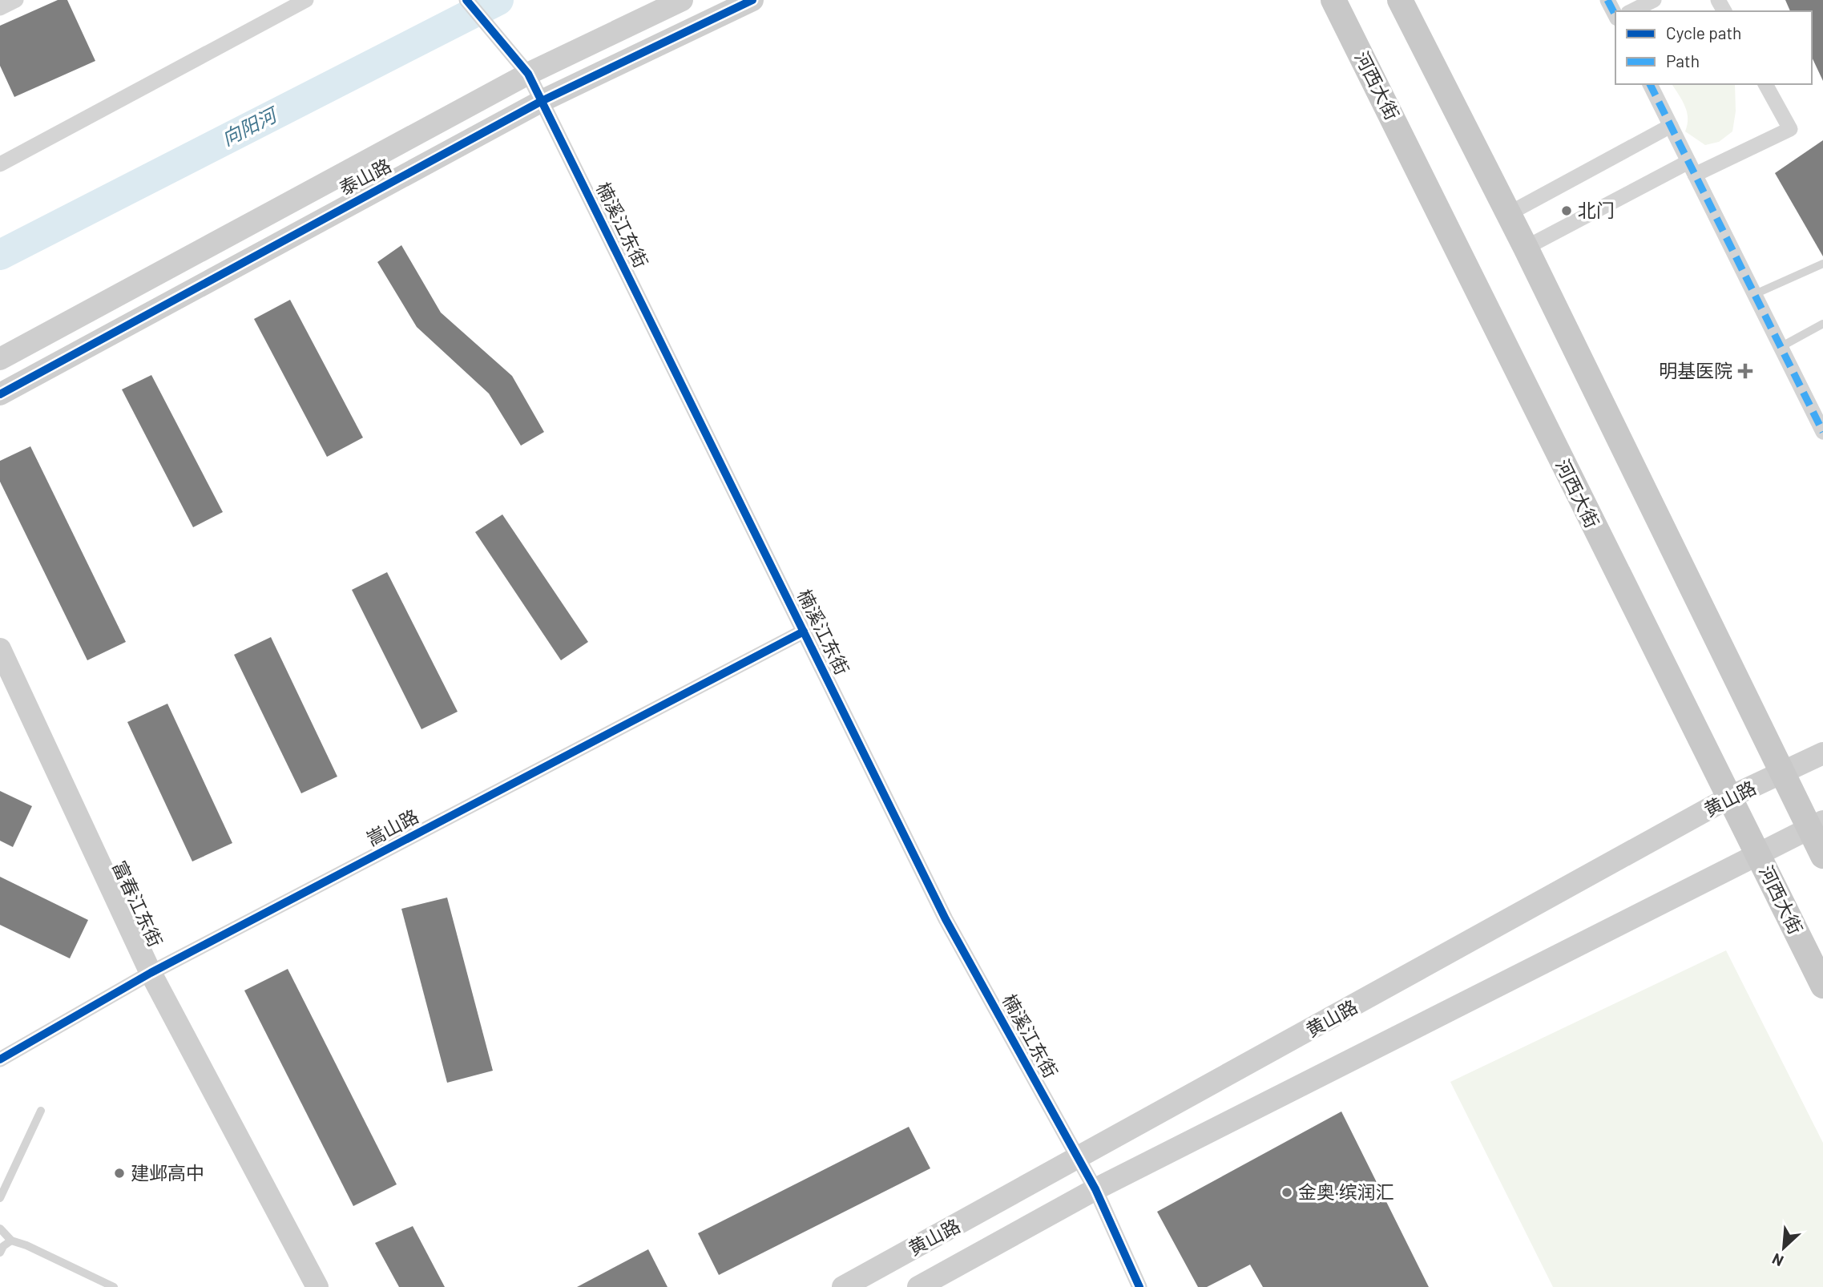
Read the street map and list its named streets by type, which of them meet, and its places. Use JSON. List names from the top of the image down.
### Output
{
  "streets": {
    "main road": ["河西大街"],
    "street": [
      "泰山路",
      "楠溪江东街",
      "黄山路",
      "嵩山路",
      "富春江东街"
    ]
  },
  "crossings": [
    ["河西大街", "黄山路"],
    ["泰山路", "楠溪江东街"],
    ["楠溪江东街", "黄山路"],
    ["楠溪江东街", "嵩山路"],
    ["嵩山路", "富春江东街"]
  ],
  "water": ["向阳河"],
  "places": {
    "other": ["北门", "建邺高中", "金奥·缤润汇"],
    "health": ["明基医院"]
  },
  "legend": ["Cycle path", "Path"],
  "north": "bottom left"
}
